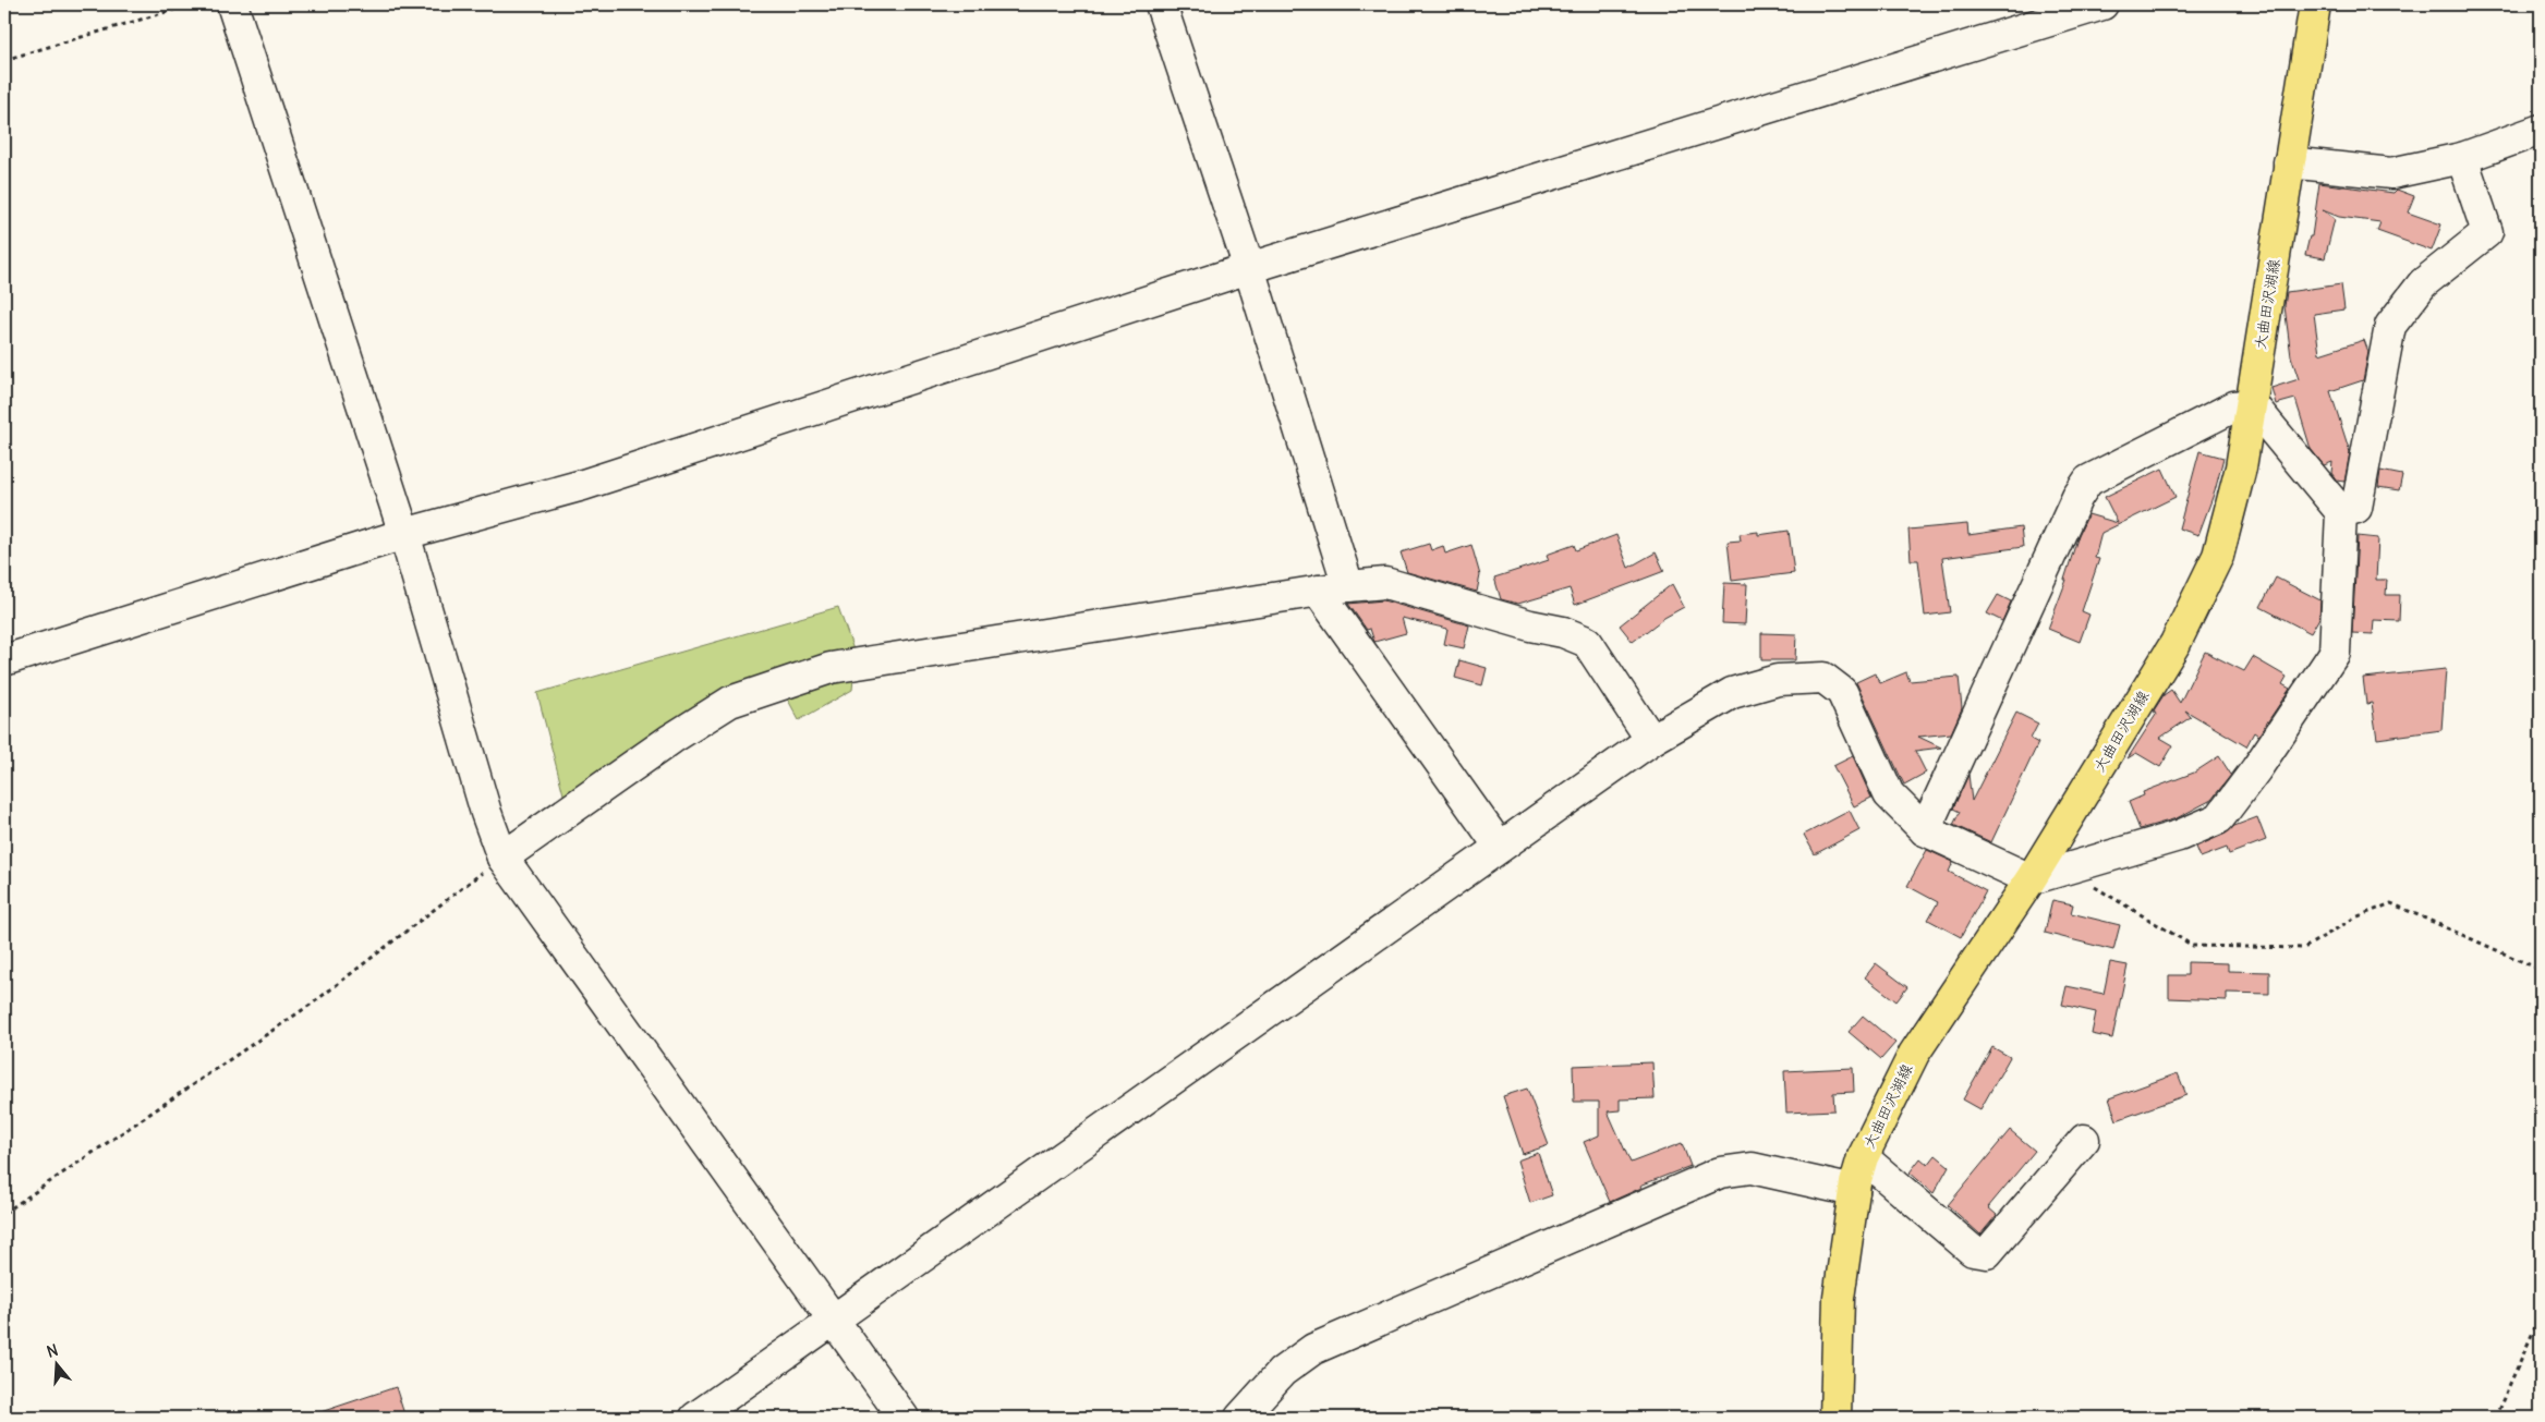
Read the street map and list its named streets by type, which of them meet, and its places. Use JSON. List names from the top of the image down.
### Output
{
  "streets": {
    "main road": ["大曲田沢湖線"]
  },
  "north": "top"
}
